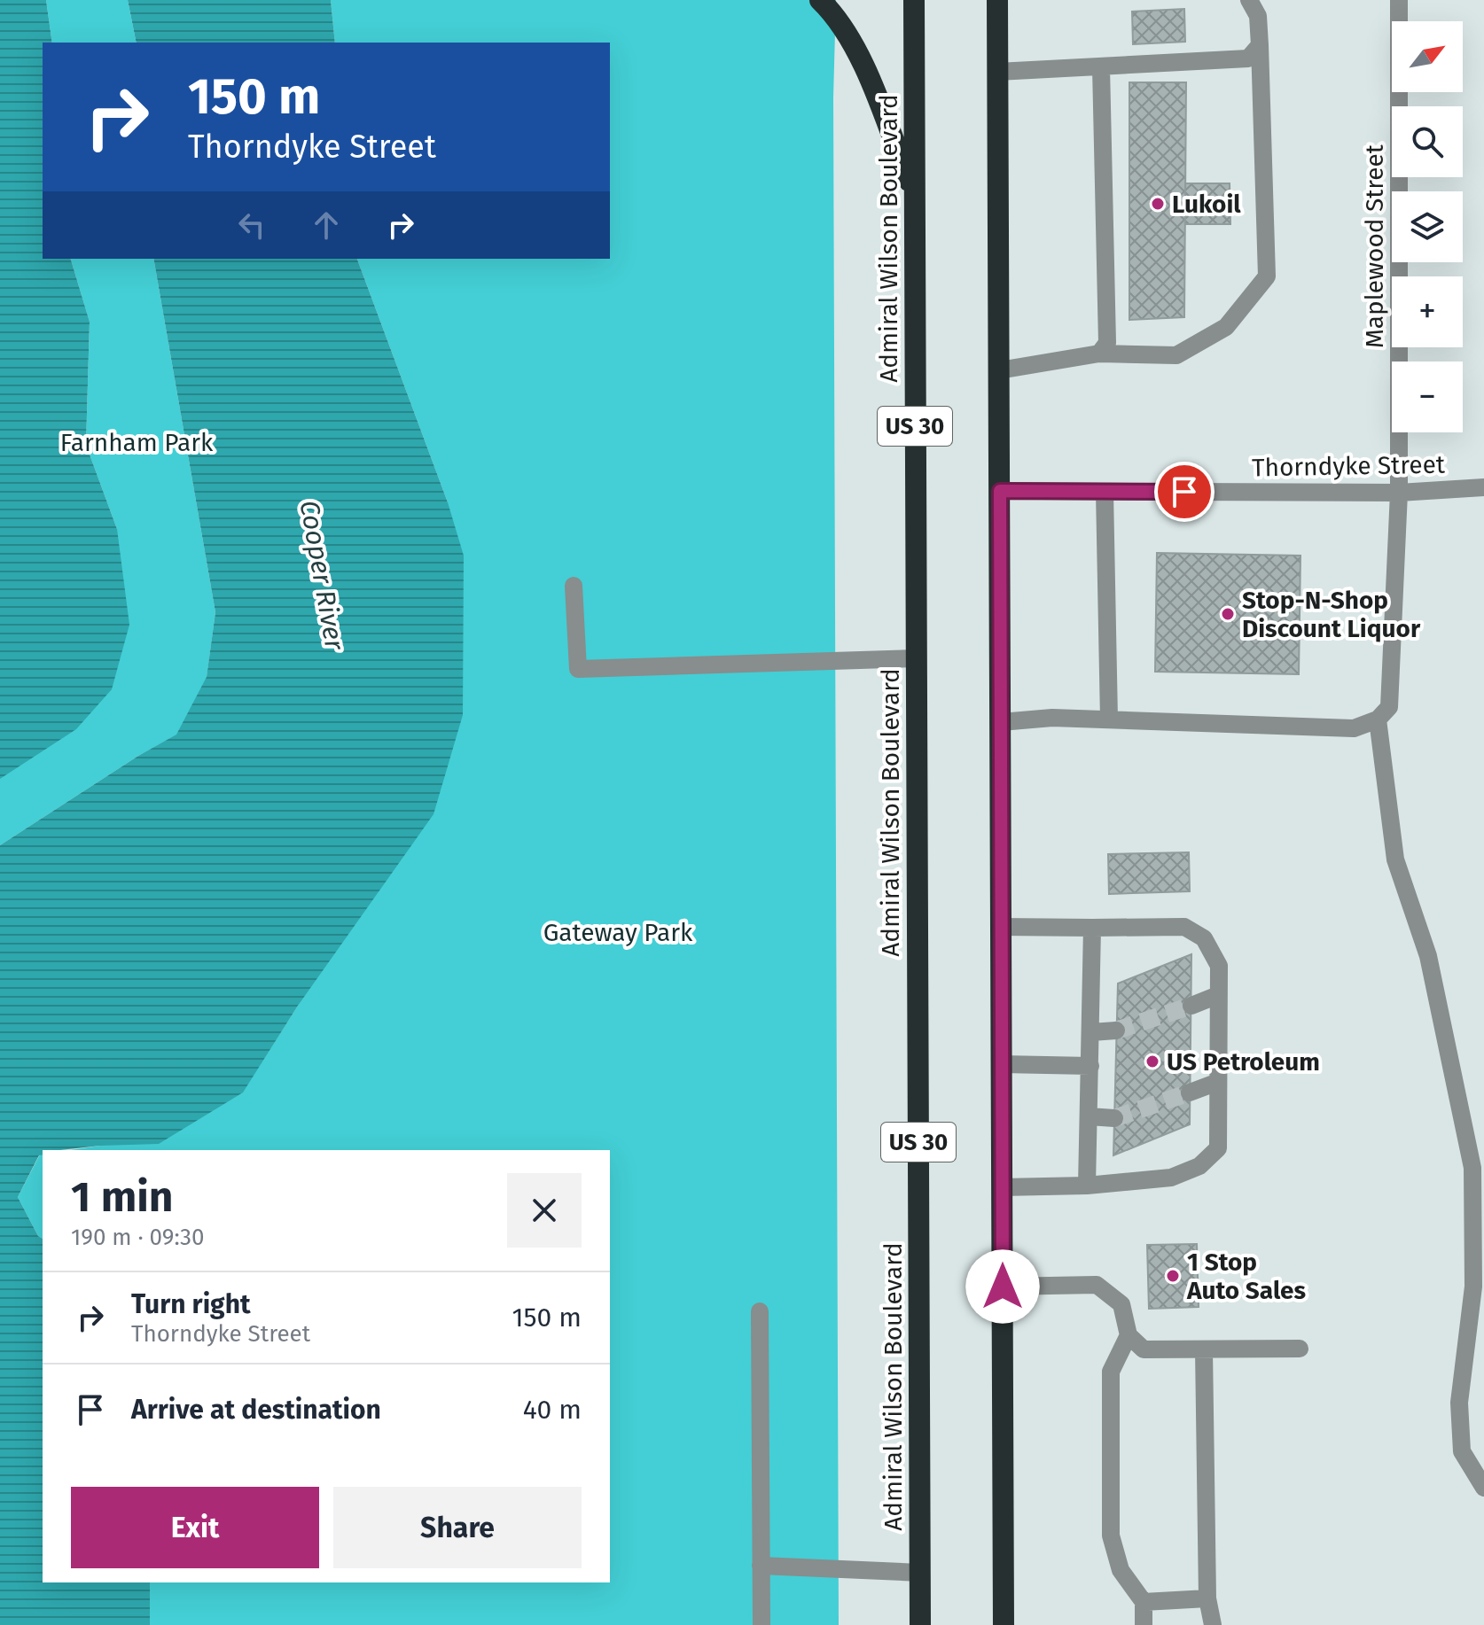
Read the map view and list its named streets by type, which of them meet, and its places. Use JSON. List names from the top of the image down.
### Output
{
  "streets": {
    "highway": ["Admiral Wilson Boulevard", "US 30"],
    "street": ["Maplewood Street", "Thorndyke Street"]
  },
  "crossings": [
    ["Maplewood Street", "Thorndyke Street"]
  ],
  "water": ["Cooper River"],
  "parks": ["Farnham Park", "Gateway Park"],
  "places": [
    "Lukoil",
    "Stop-N-Shop Discount Liquor",
    "US Petroleum",
    "1 Stop Auto Sales"
  ],
  "north": "top right",
  "page": {
    "map_buttons": ["+", "−"],
    "turn": ["150 m", "Thorndyke Street"],
    "heading": ["1 min", "190 m · 09:30"],
    "list": [
      {
        "name": "Turn right",
        "note": "Thorndyke Street",
        "value": "150 m"
      },
      {
        "name": "Arrive at destination",
        "value": "40 m"
      }
    ],
    "buttons": ["Exit", "Share"]
  }
}
